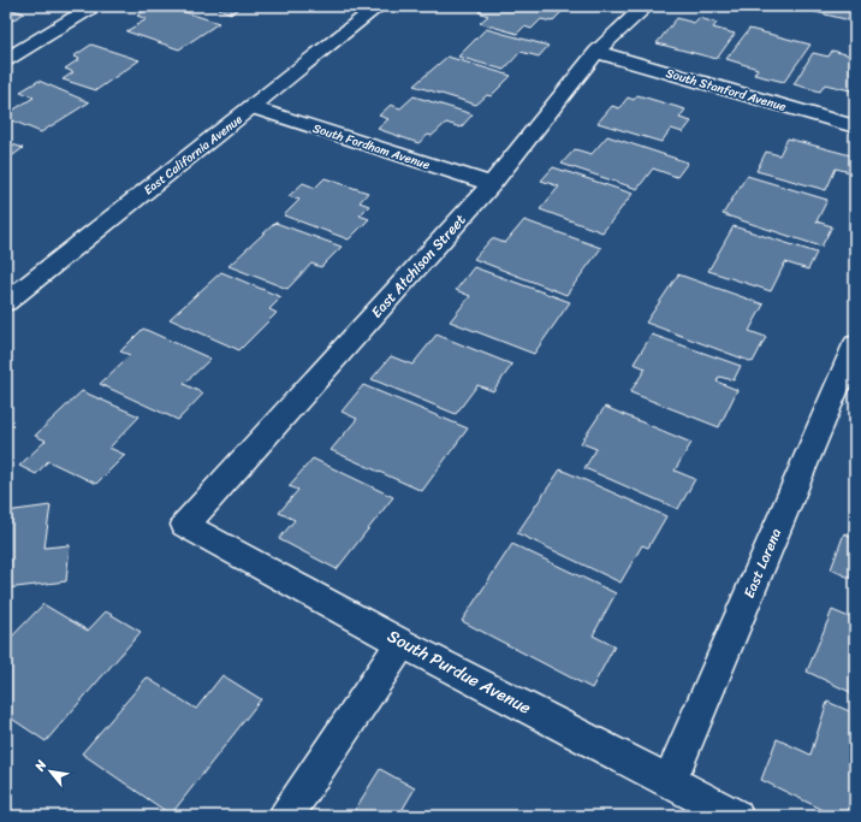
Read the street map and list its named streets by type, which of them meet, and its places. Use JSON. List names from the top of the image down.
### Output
{
  "streets": {
    "street": [
      "South Stanford Avenue",
      "South Fordham Avenue",
      "East California Avenue",
      "East Atchison Street",
      "East Lorena",
      "South Purdue Avenue"
    ]
  },
  "crossings": [
    ["South Stanford Avenue", "East Atchison Street"],
    ["South Fordham Avenue", "East California Avenue"],
    ["South Fordham Avenue", "East Atchison Street"],
    ["East Atchison Street", "South Purdue Avenue"],
    ["East Lorena", "South Purdue Avenue"]
  ],
  "north": "top left"
}
